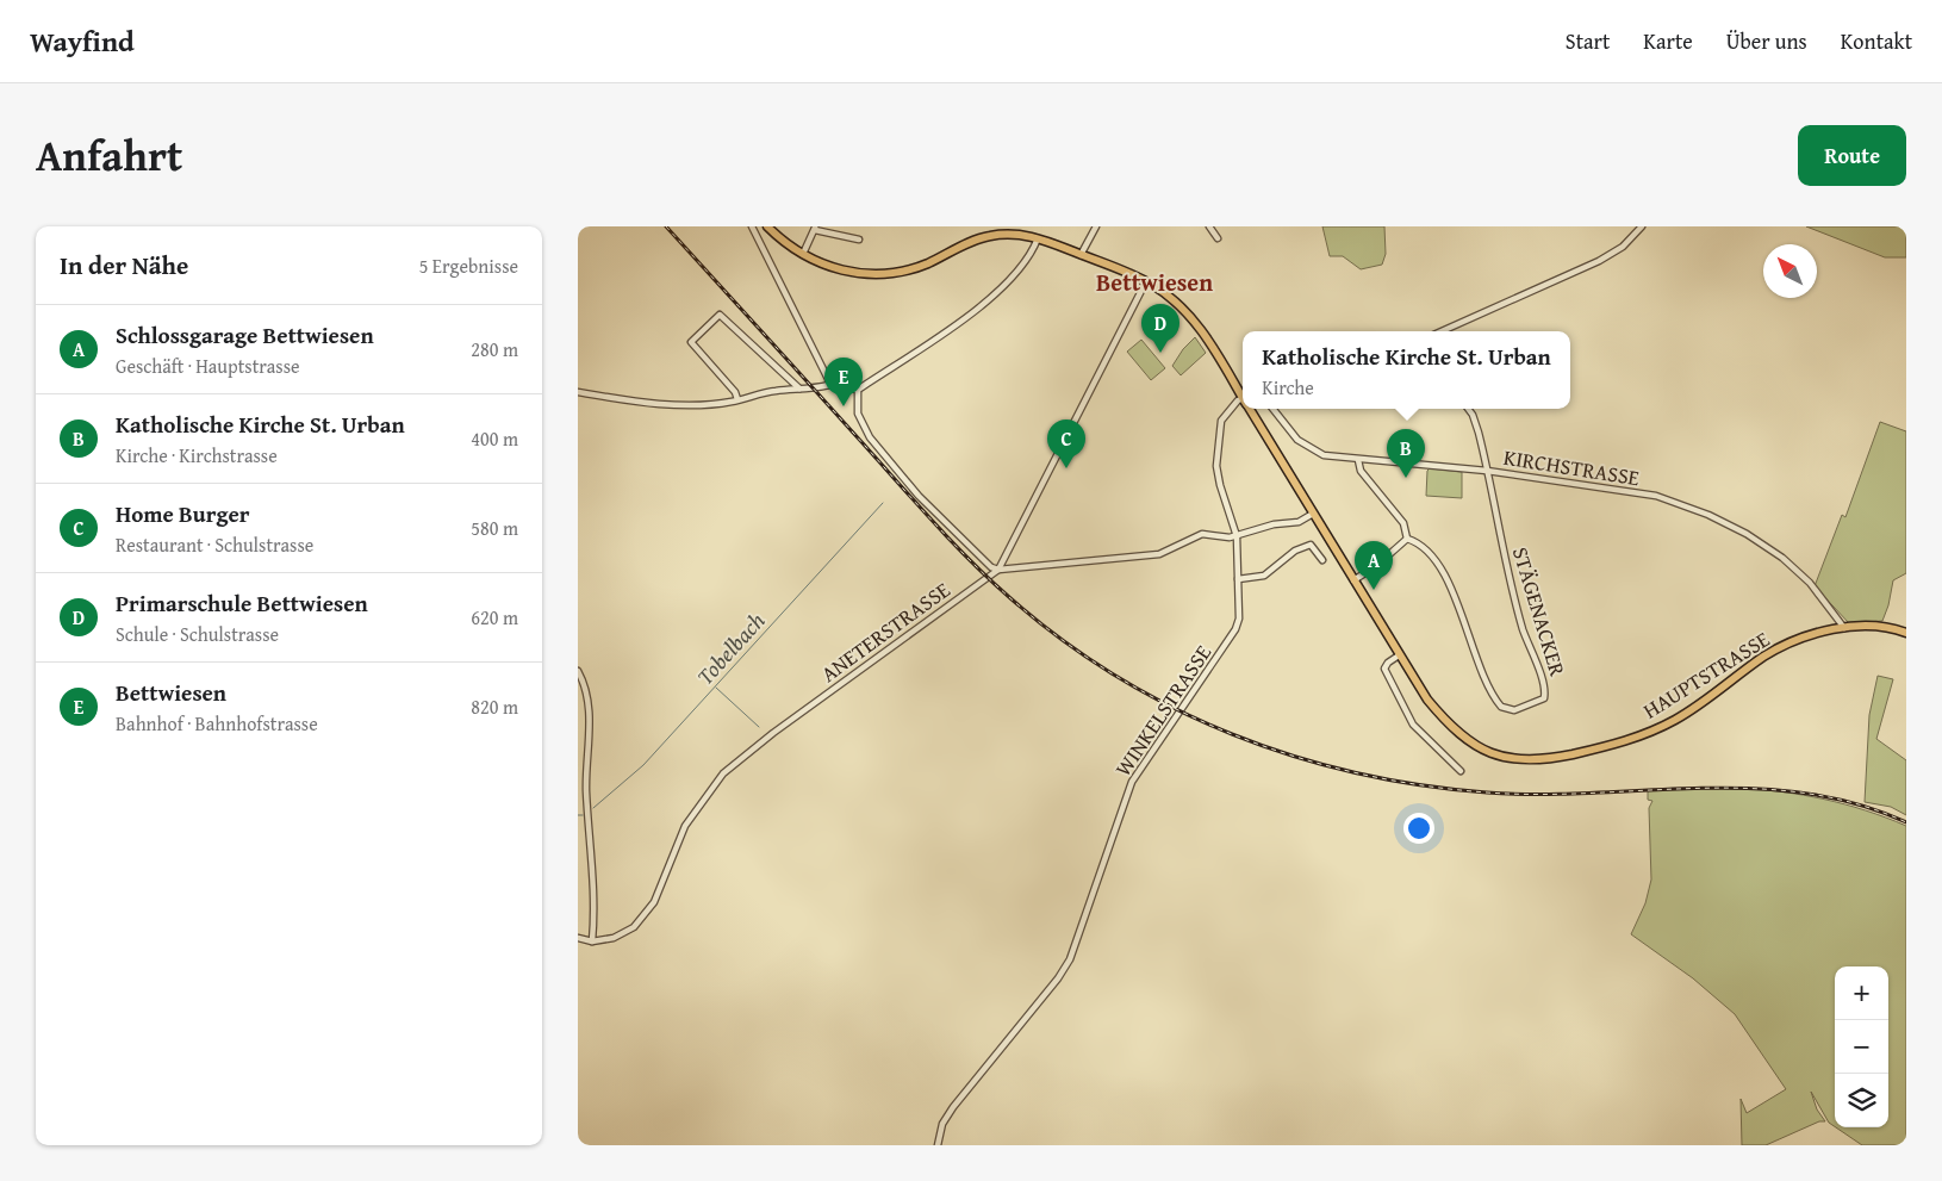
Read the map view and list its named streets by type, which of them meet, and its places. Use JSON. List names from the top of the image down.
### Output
{
  "streets": {
    "main road": ["HAUPTSTRASSE"],
    "street": [
      "KIRCHSTRASSE",
      "STÄGENACKER",
      "ANETERSTRASSE",
      "WINKELSTRASSE"
    ]
  },
  "crossings": [
    ["KIRCHSTRASSE", "STÄGENACKER"],
    ["KIRCHSTRASSE", "HAUPTSTRASSE"]
  ],
  "districts": ["Bettwiesen"],
  "water": ["Tobelbach"],
  "north": "top left",
  "page": {
    "header": "Wayfind",
    "nav": [
      "Start",
      "Karte",
      "Über uns",
      "Kontakt"
    ],
    "title": "Anfahrt",
    "buttons": "Route",
    "heading": ["In der Nähe", "5 Ergebnisse"],
    "list": [
      {
        "mark": "A",
        "name": "Schlossgarage Bettwiesen",
        "note": "Geschäft · Hauptstrasse",
        "value": "280 m"
      },
      {
        "mark": "B",
        "name": "Katholische Kirche St. Urban",
        "note": "Kirche · Kirchstrasse",
        "value": "400 m"
      },
      {
        "mark": "C",
        "name": "Home Burger",
        "note": "Restaurant · Schulstrasse",
        "value": "580 m"
      },
      {
        "mark": "D",
        "name": "Primarschule Bettwiesen",
        "note": "Schule · Schulstrasse",
        "value": "620 m"
      },
      {
        "mark": "E",
        "name": "Bettwiesen",
        "note": "Bahnhof · Bahnhofstrasse",
        "value": "820 m"
      }
    ],
    "pins": [
      "D",
      "E",
      "C",
      "B",
      "A"
    ],
    "popup": ["Katholische Kirche St. Urban", "Kirche"],
    "map_buttons": ["+", "−"]
  }
}
